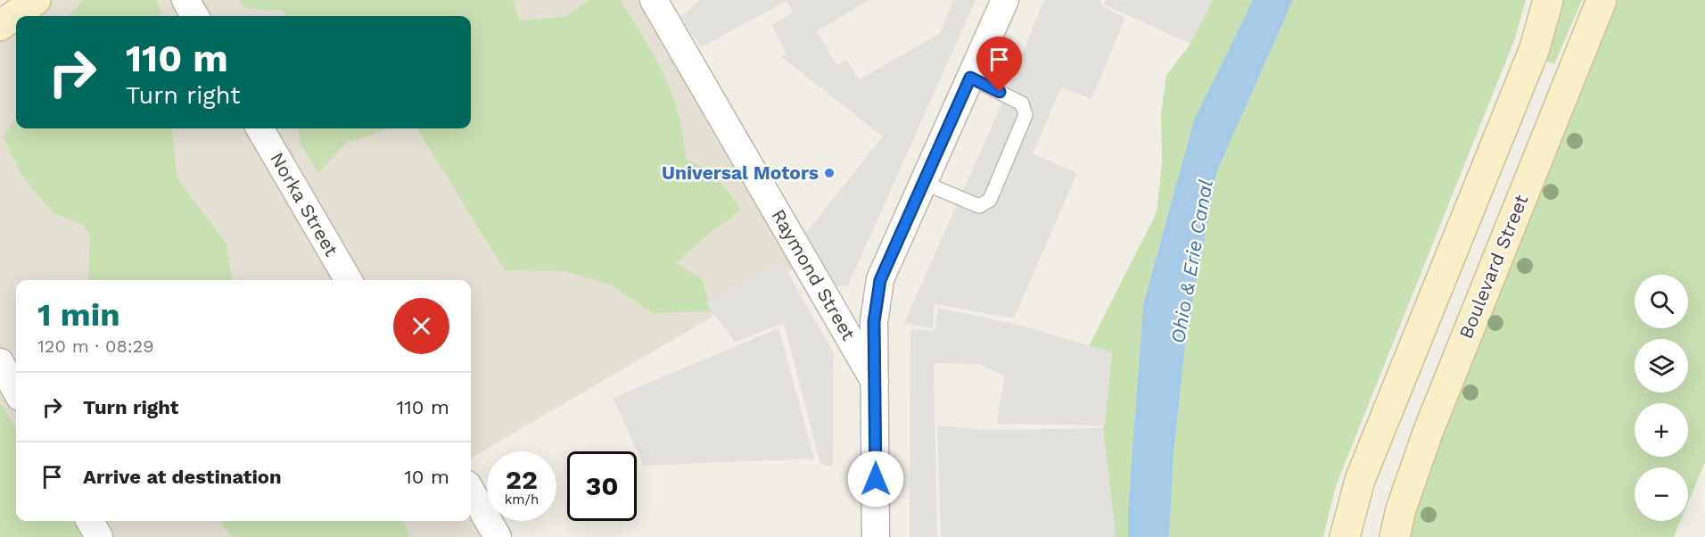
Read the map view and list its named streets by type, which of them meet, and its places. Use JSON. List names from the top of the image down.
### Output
{
  "streets": {
    "main road": ["Boulevard Street"],
    "street": ["Norka Street", "Raymond Street"]
  },
  "water": ["Ohio & Erie Canal"],
  "places": ["Universal Motors"],
  "page": {
    "turn": ["110 m", "Turn right"],
    "map_buttons": ["+", "−"],
    "heading": ["1 min", "120 m · 08:29"],
    "list": [
      {
        "name": "Turn right",
        "value": "110 m"
      },
      {
        "name": "Arrive at destination",
        "value": "10 m"
      }
    ],
    "speed": "22 km/h",
    "limit": "30"
  }
}
